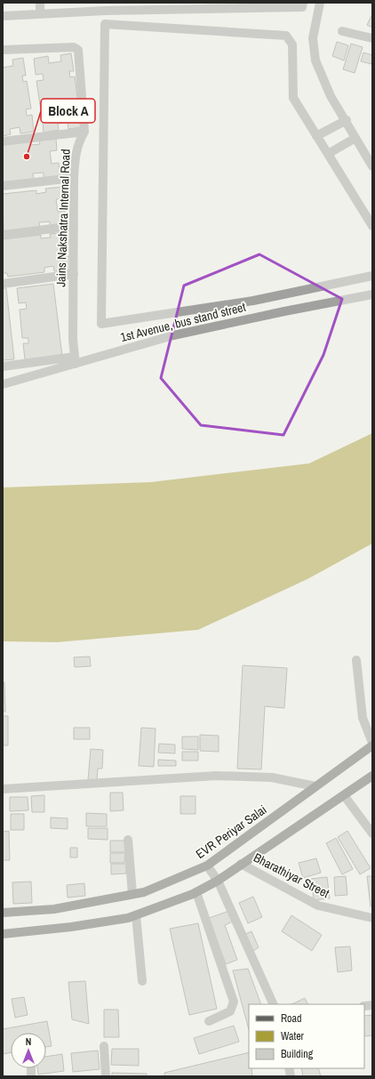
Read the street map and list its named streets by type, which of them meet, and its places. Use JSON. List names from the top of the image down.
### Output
{
  "streets": {
    "main road": ["EVR Periyar Salai"],
    "street": ["Jains Nakshatra Internal Road", "1st Avenue, bus stand street", "Bharathiyar Street"]
  },
  "crossings": [
    ["Jains Nakshatra Internal Road", "1st Avenue, bus stand street"]
  ],
  "places": ["Block A"],
  "legend": ["Road", "Water", "Building"],
  "north": "top"
}
